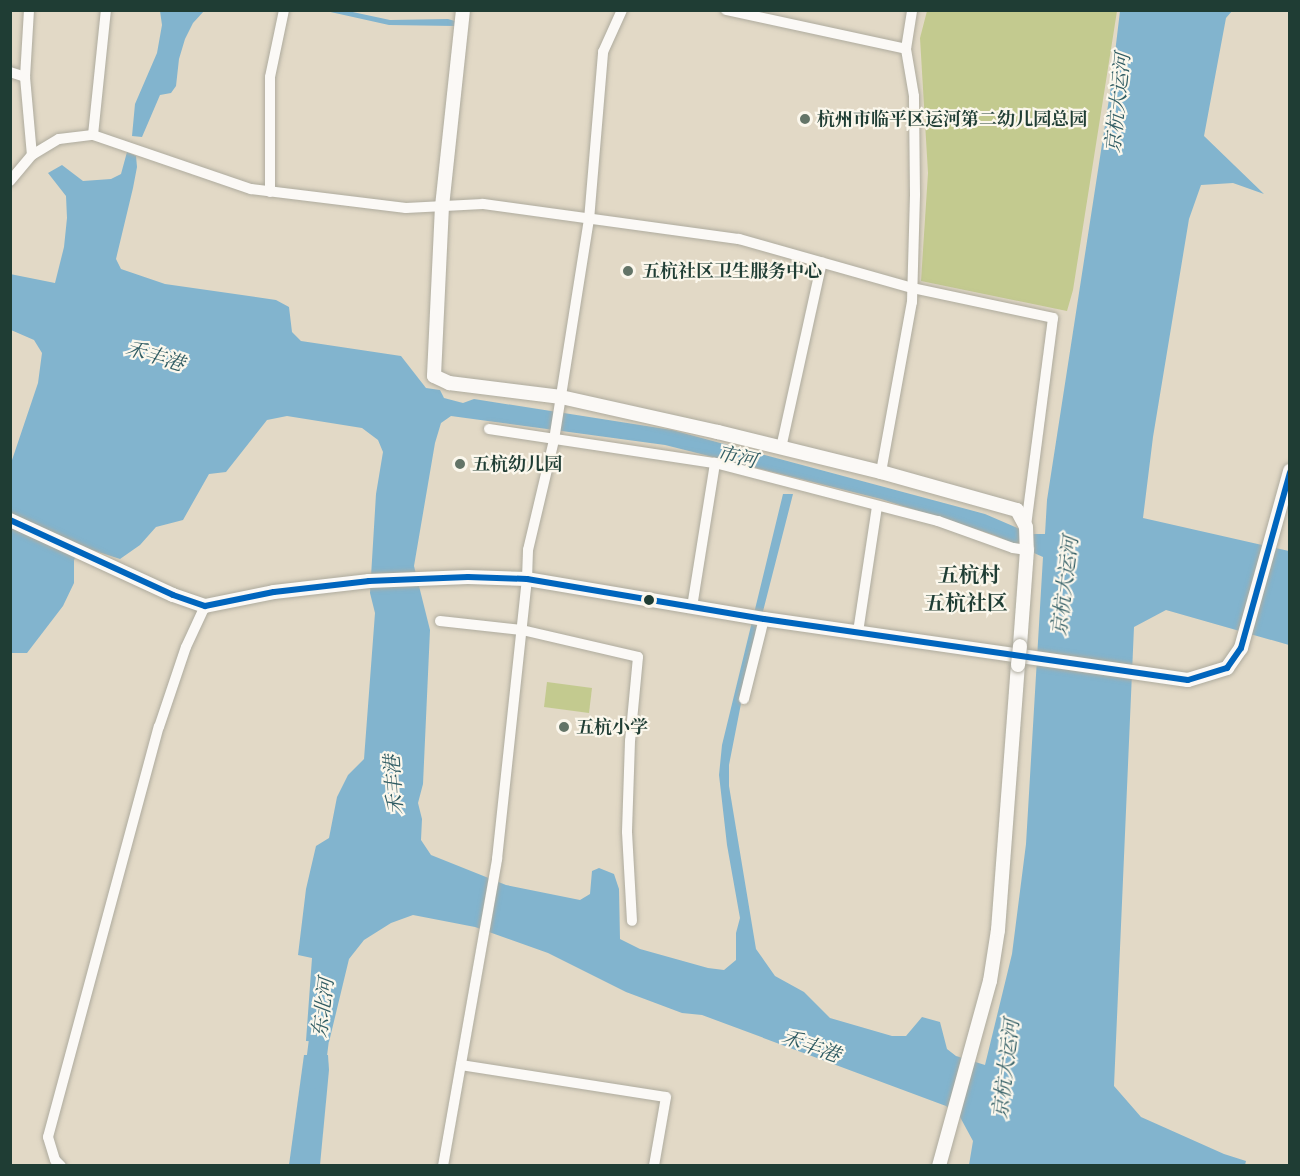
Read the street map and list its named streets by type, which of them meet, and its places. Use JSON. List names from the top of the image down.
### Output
{
  "districts": ["五杭村", "五杭社区"],
  "water": [
    "京杭大运河",
    "禾丰港",
    "市河",
    "东北河"
  ],
  "places": [
    "杭州市临平区运河第二幼儿园总园",
    "五杭社区卫生服务中心",
    "五杭幼儿园",
    "五杭小学"
  ]
}
